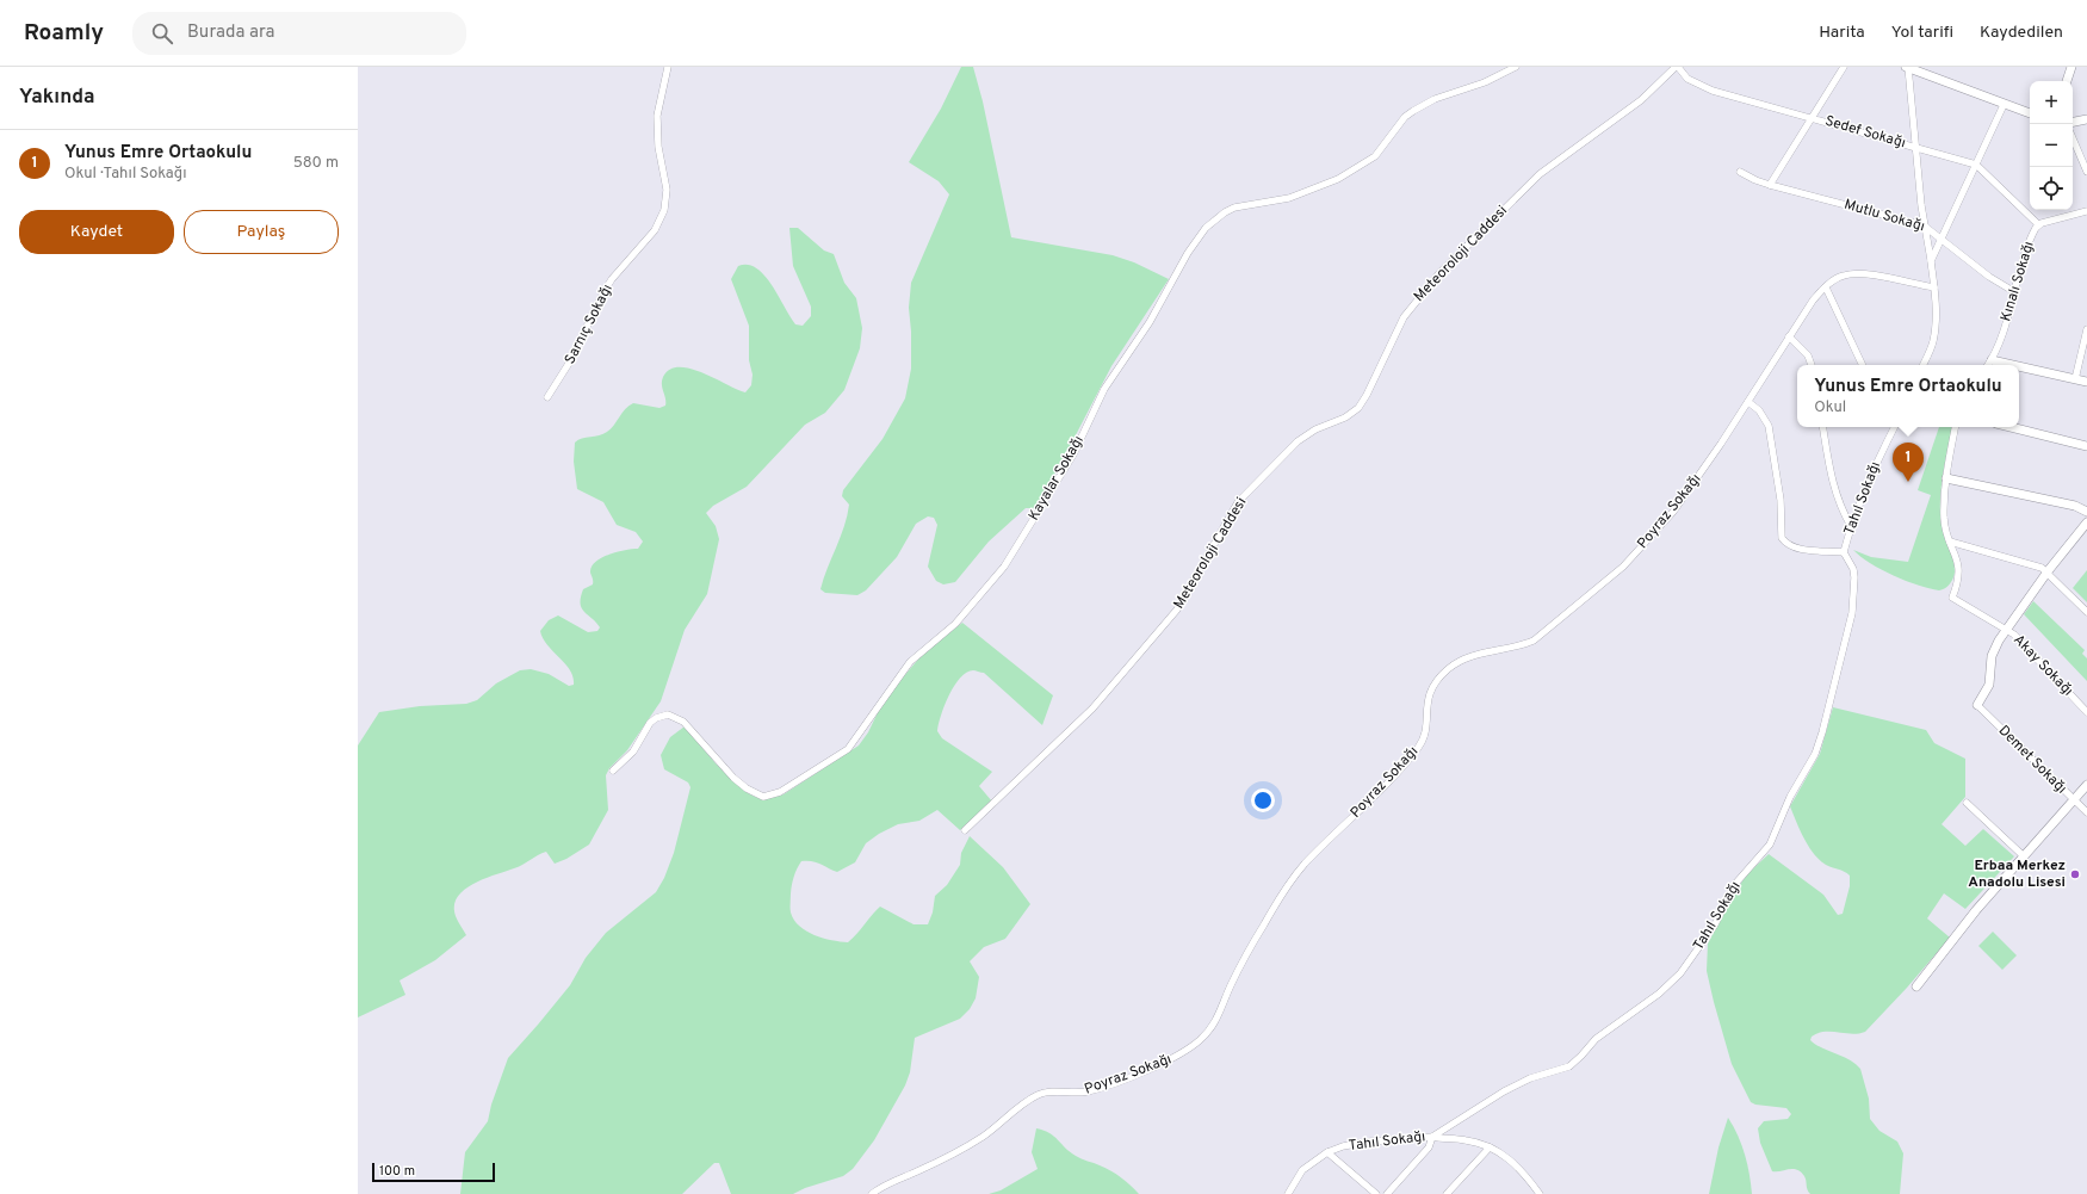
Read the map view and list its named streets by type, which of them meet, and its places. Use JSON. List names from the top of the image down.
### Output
{
  "streets": {
    "street": [
      "Sedef Sokağı",
      "Mutlu Sokağı",
      "Meteoroloji Caddesi",
      "Kınalı Sokağı",
      "Sarnıç Sokağı",
      "Kayalar Sokağı",
      "Tahıl Sokağı",
      "Poyraz Sokağı",
      "Akay Sokağı",
      "Demet Sokağı"
    ]
  },
  "crossings": [
    ["Sedef Sokağı", "Meteoroloji Caddesi"],
    ["Sedef Sokağı", "Kınalı Sokağı"],
    ["Mutlu Sokağı", "Kınalı Sokağı"]
  ],
  "places": ["Erbaa Merkez Anadolu Lisesi"],
  "scale_bar": "100 m",
  "page": {
    "header": "Roamly",
    "search": "Burada ara",
    "nav": ["Harita", "Yol tarifi", "Kaydedilen"],
    "heading": "Yakında",
    "map_buttons": ["+", "−"],
    "list": [
      {
        "mark": "1",
        "name": "Yunus Emre Ortaokulu",
        "note": "Okul · Tahıl Sokağı",
        "value": "580 m"
      }
    ],
    "buttons": ["Kaydet", "Paylaş"],
    "popup": ["Yunus Emre Ortaokulu", "Okul"],
    "pins": "1",
    "scale": "100 m"
  }
}
